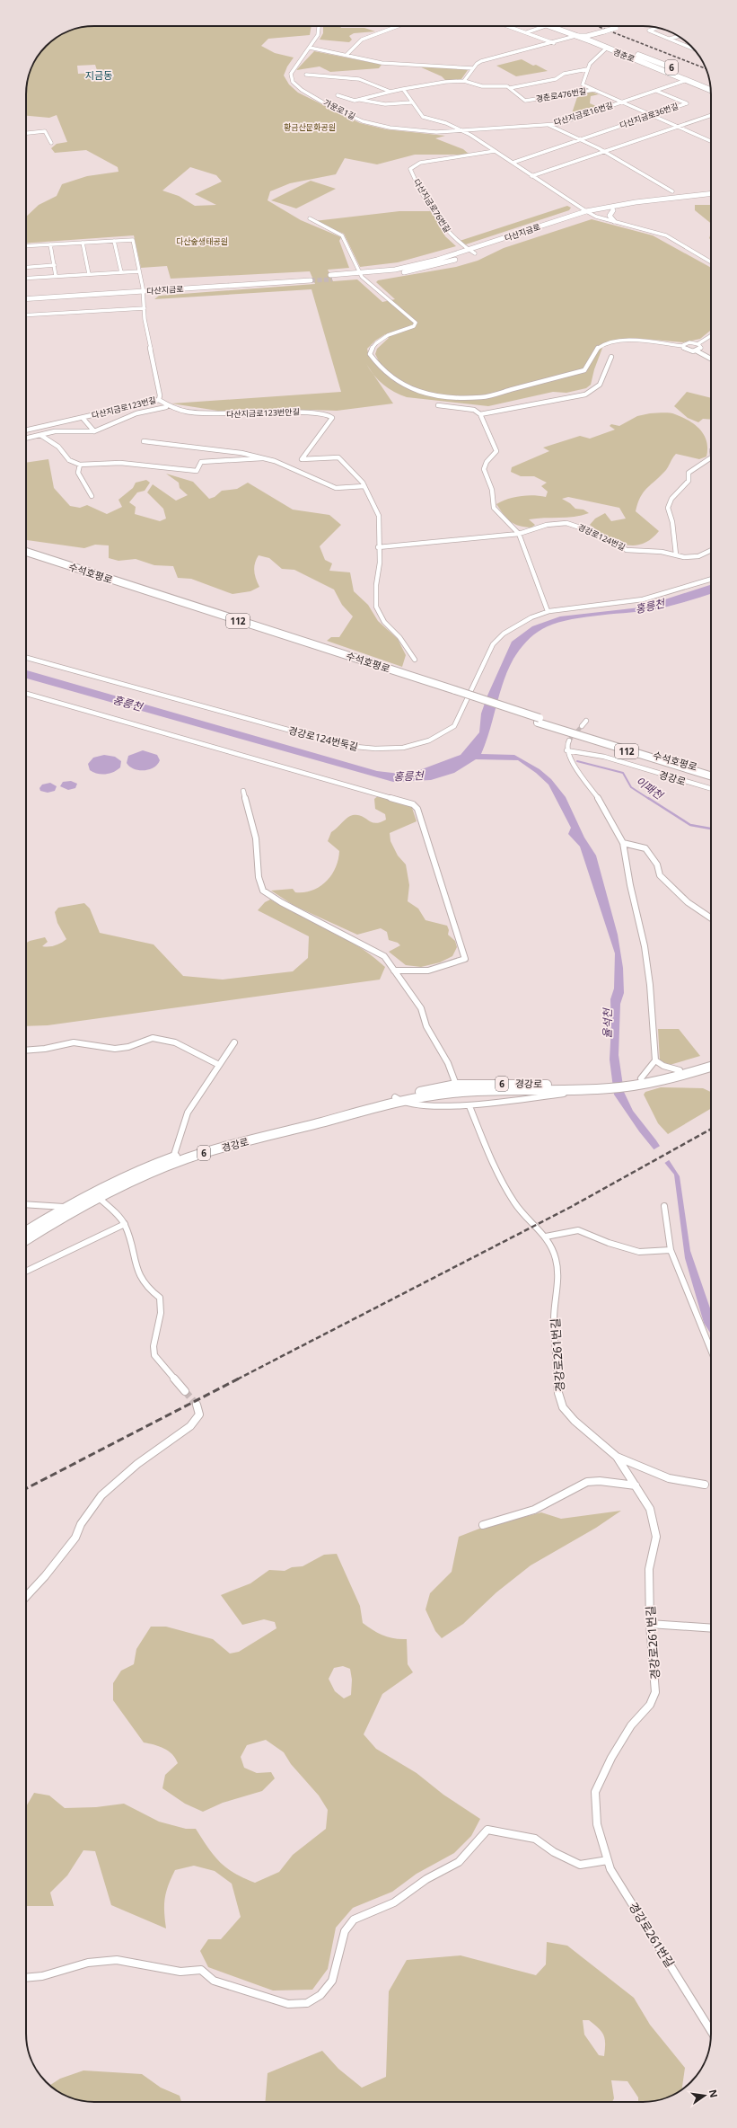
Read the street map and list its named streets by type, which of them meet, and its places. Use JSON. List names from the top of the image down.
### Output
{
  "streets": {
    "highway": ["수석호평로", "112"],
    "main road": ["경춘로", "6", "경강로"],
    "street": [
      "경춘로476번길",
      "가운로1길",
      "다산지금로16번길",
      "다산지금로36번길",
      "다산지금로76번길",
      "다산지금로",
      "다산지금로123번길",
      "다산지금로123번안길",
      "경강로124번길",
      "경강로124번둑길",
      "경강로261번길"
    ]
  },
  "crossings": [
    ["경춘로", "경춘로476번길"],
    ["가운로1길", "다산지금로16번길"],
    ["다산지금로16번길", "다산지금로36번길"],
    ["다산지금로76번길", "다산지금로"],
    ["다산지금로", "다산지금로123번길"],
    ["다산지금로123번안길", "경강로124번길"],
    ["경강로", "경강로261번길"]
  ],
  "districts": ["지금동"],
  "water": ["홍릉천", "이패천", "율석천"],
  "parks": ["황금산문화공원", "다산숲생태공원"],
  "north": "right"
}
